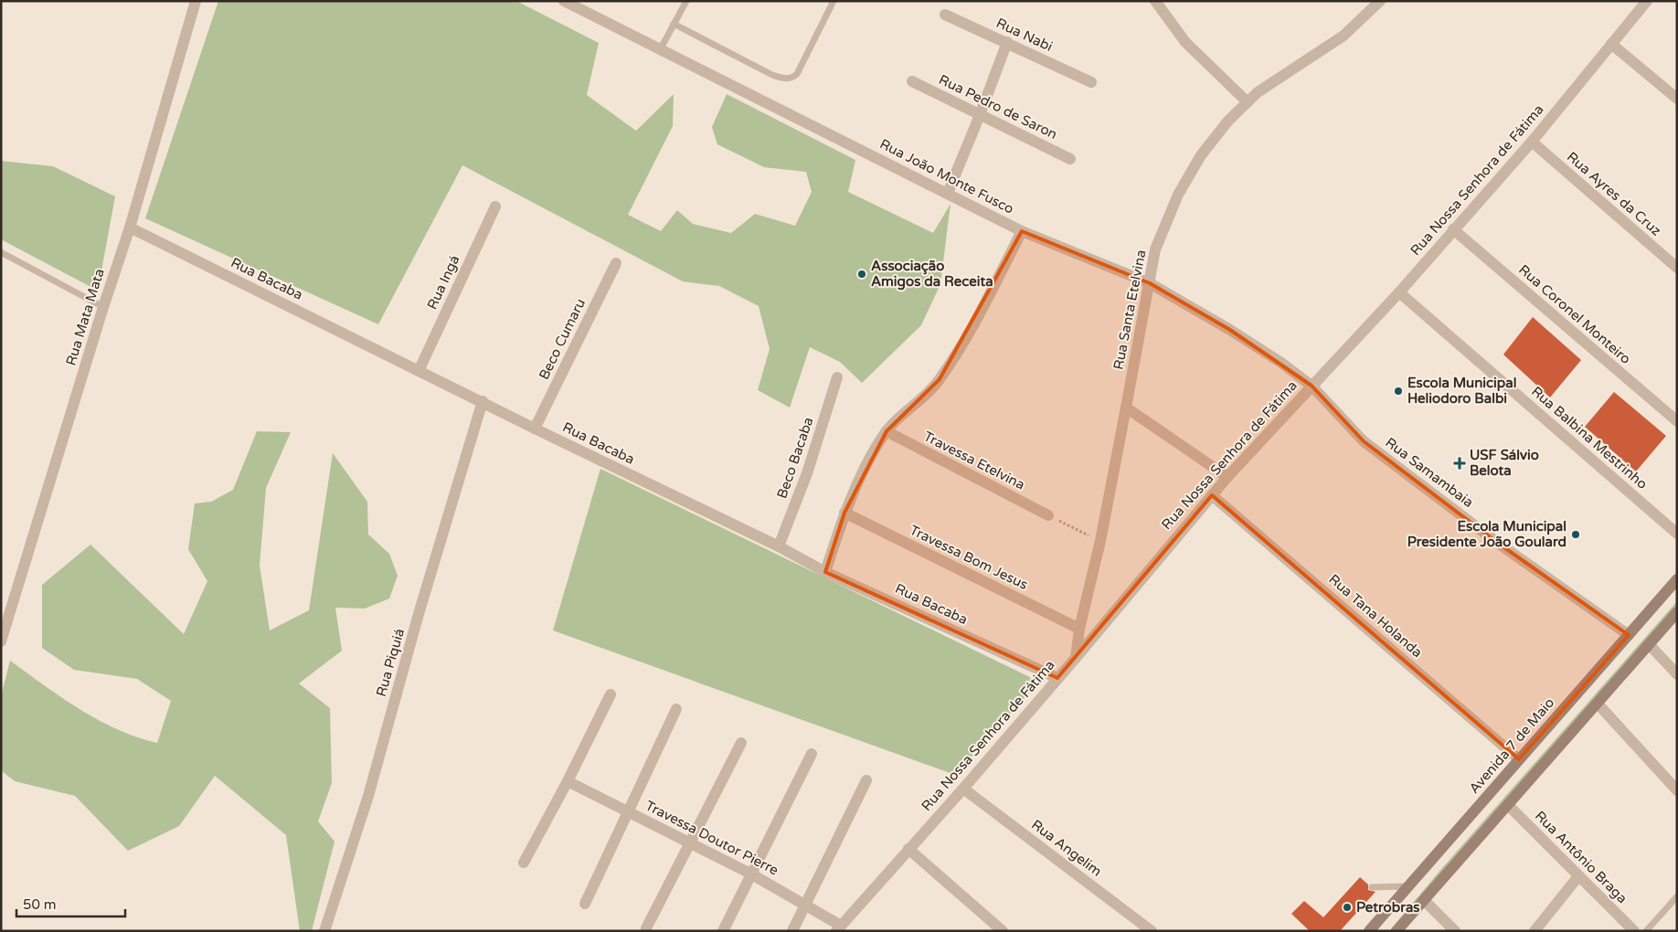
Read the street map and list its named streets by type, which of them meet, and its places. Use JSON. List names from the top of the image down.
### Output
{
  "streets": {
    "main road": ["Avenida 7 de Maio"],
    "street": [
      "Rua Nabi",
      "Rua Pedro de Saron",
      "Rua João Monte Fusco",
      "Rua Nossa Senhora de Fátima",
      "Rua Ayres da Cruz",
      "Rua Bacaba",
      "Rua Ingá",
      "Rua Santa Etelvina",
      "Rua Coronel Monteiro",
      "Rua Mata Mata",
      "Beco Cumaru",
      "Rua Balbina Mestrinho",
      "Beco Bacaba",
      "Travessa Etelvina",
      "Rua Samambaia",
      "Travessa Bom Jesus",
      "Rua Tana Holanda",
      "Rua Piquiá",
      "Travessa Doutor Pierre",
      "Rua Angelim",
      "Rua Antônio Braga"
    ]
  },
  "crossings": [
    ["Rua João Monte Fusco", "Rua Nossa Senhora de Fátima"],
    ["Rua João Monte Fusco", "Rua Santa Etelvina"],
    ["Rua João Monte Fusco", "Rua Samambaia"],
    ["Rua Nossa Senhora de Fátima", "Rua Ayres da Cruz"],
    ["Rua Nossa Senhora de Fátima", "Rua Bacaba"],
    ["Rua Nossa Senhora de Fátima", "Rua Santa Etelvina"],
    ["Rua Nossa Senhora de Fátima", "Rua Coronel Monteiro"],
    ["Rua Nossa Senhora de Fátima", "Rua Balbina Mestrinho"],
    ["Rua Nossa Senhora de Fátima", "Rua Samambaia"],
    ["Rua Nossa Senhora de Fátima", "Rua Tana Holanda"],
    ["Rua Nossa Senhora de Fátima", "Travessa Doutor Pierre"],
    ["Rua Nossa Senhora de Fátima", "Rua Angelim"],
    ["Rua Bacaba", "Rua Ingá"],
    ["Rua Bacaba", "Rua Mata Mata"],
    ["Rua Bacaba", "Beco Cumaru"],
    ["Rua Bacaba", "Beco Bacaba"],
    ["Rua Bacaba", "Rua Piquiá"],
    ["Rua Santa Etelvina", "Travessa Bom Jesus"],
    ["Rua Samambaia", "Avenida 7 de Maio"],
    ["Rua Tana Holanda", "Avenida 7 de Maio"]
  ],
  "places": {
    "other": [
      "Associação Amigos da Receita",
      "Escola Municipal Heliodoro Balbi",
      "Escola Municipal Presidente João Goulard",
      "Petrobras"
    ],
    "health": ["USF Sálvio Belota"]
  },
  "scale_bar": "50 m"
}
